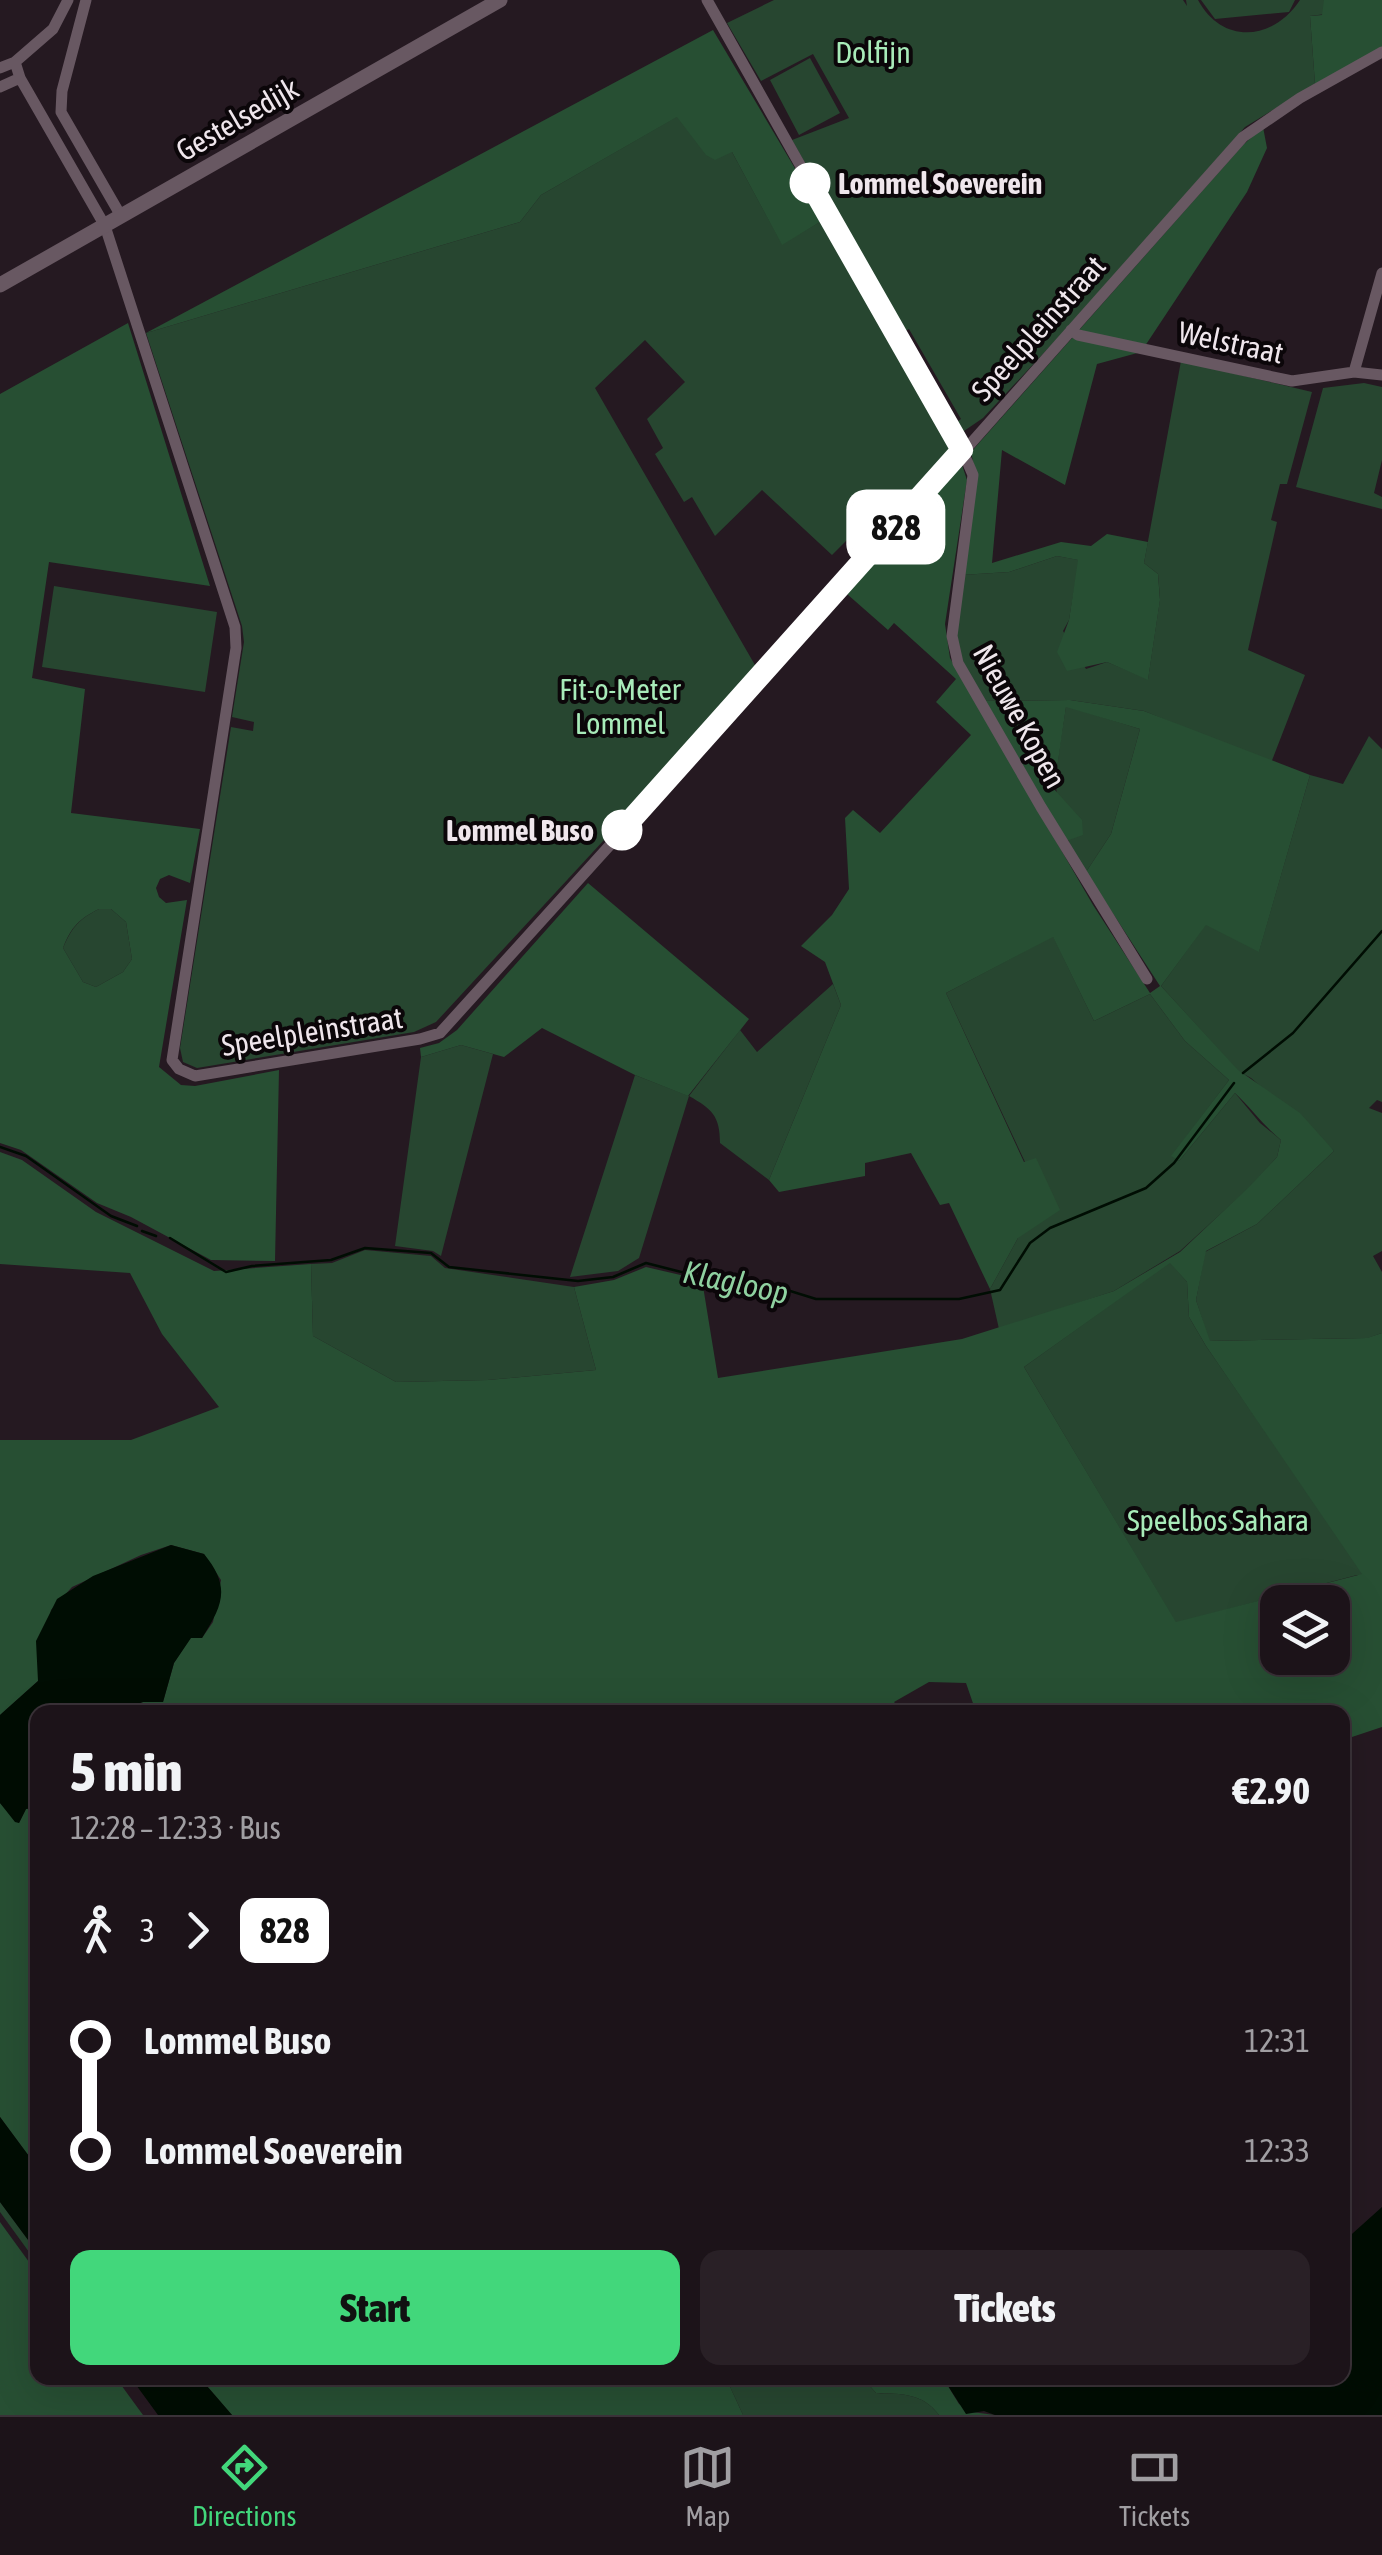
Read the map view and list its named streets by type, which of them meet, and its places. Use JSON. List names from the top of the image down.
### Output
{
  "streets": {
    "main road": ["Gestelsedijk"],
    "street": ["Speelpleinstraat", "Welstraat", "Nieuwe Kopen"]
  },
  "crossings": [
    ["Gestelsedijk", "Speelpleinstraat"],
    ["Speelpleinstraat", "Welstraat"],
    ["Speelpleinstraat", "Nieuwe Kopen"]
  ],
  "water": ["Klagloop"],
  "parks": ["Dolfijn", "Fit-o-Meter Lommel", "Speelbos Sahara"],
  "places": ["Lommel Soeverein", "Lommel Buso"],
  "lines": ["bus line 828"],
  "page": {
    "on_map": "828",
    "heading": ["5 min", "12:28 – 12:33 · Bus", "€2.90"],
    "legs": ["3", "828"],
    "list": [
      {
        "name": "Lommel Buso",
        "value": "12:31"
      },
      {
        "name": "Lommel Soeverein",
        "value": "12:33"
      }
    ],
    "buttons": ["Start", "Tickets"],
    "tabs": ["Directions", "Map", "Tickets"]
  }
}
